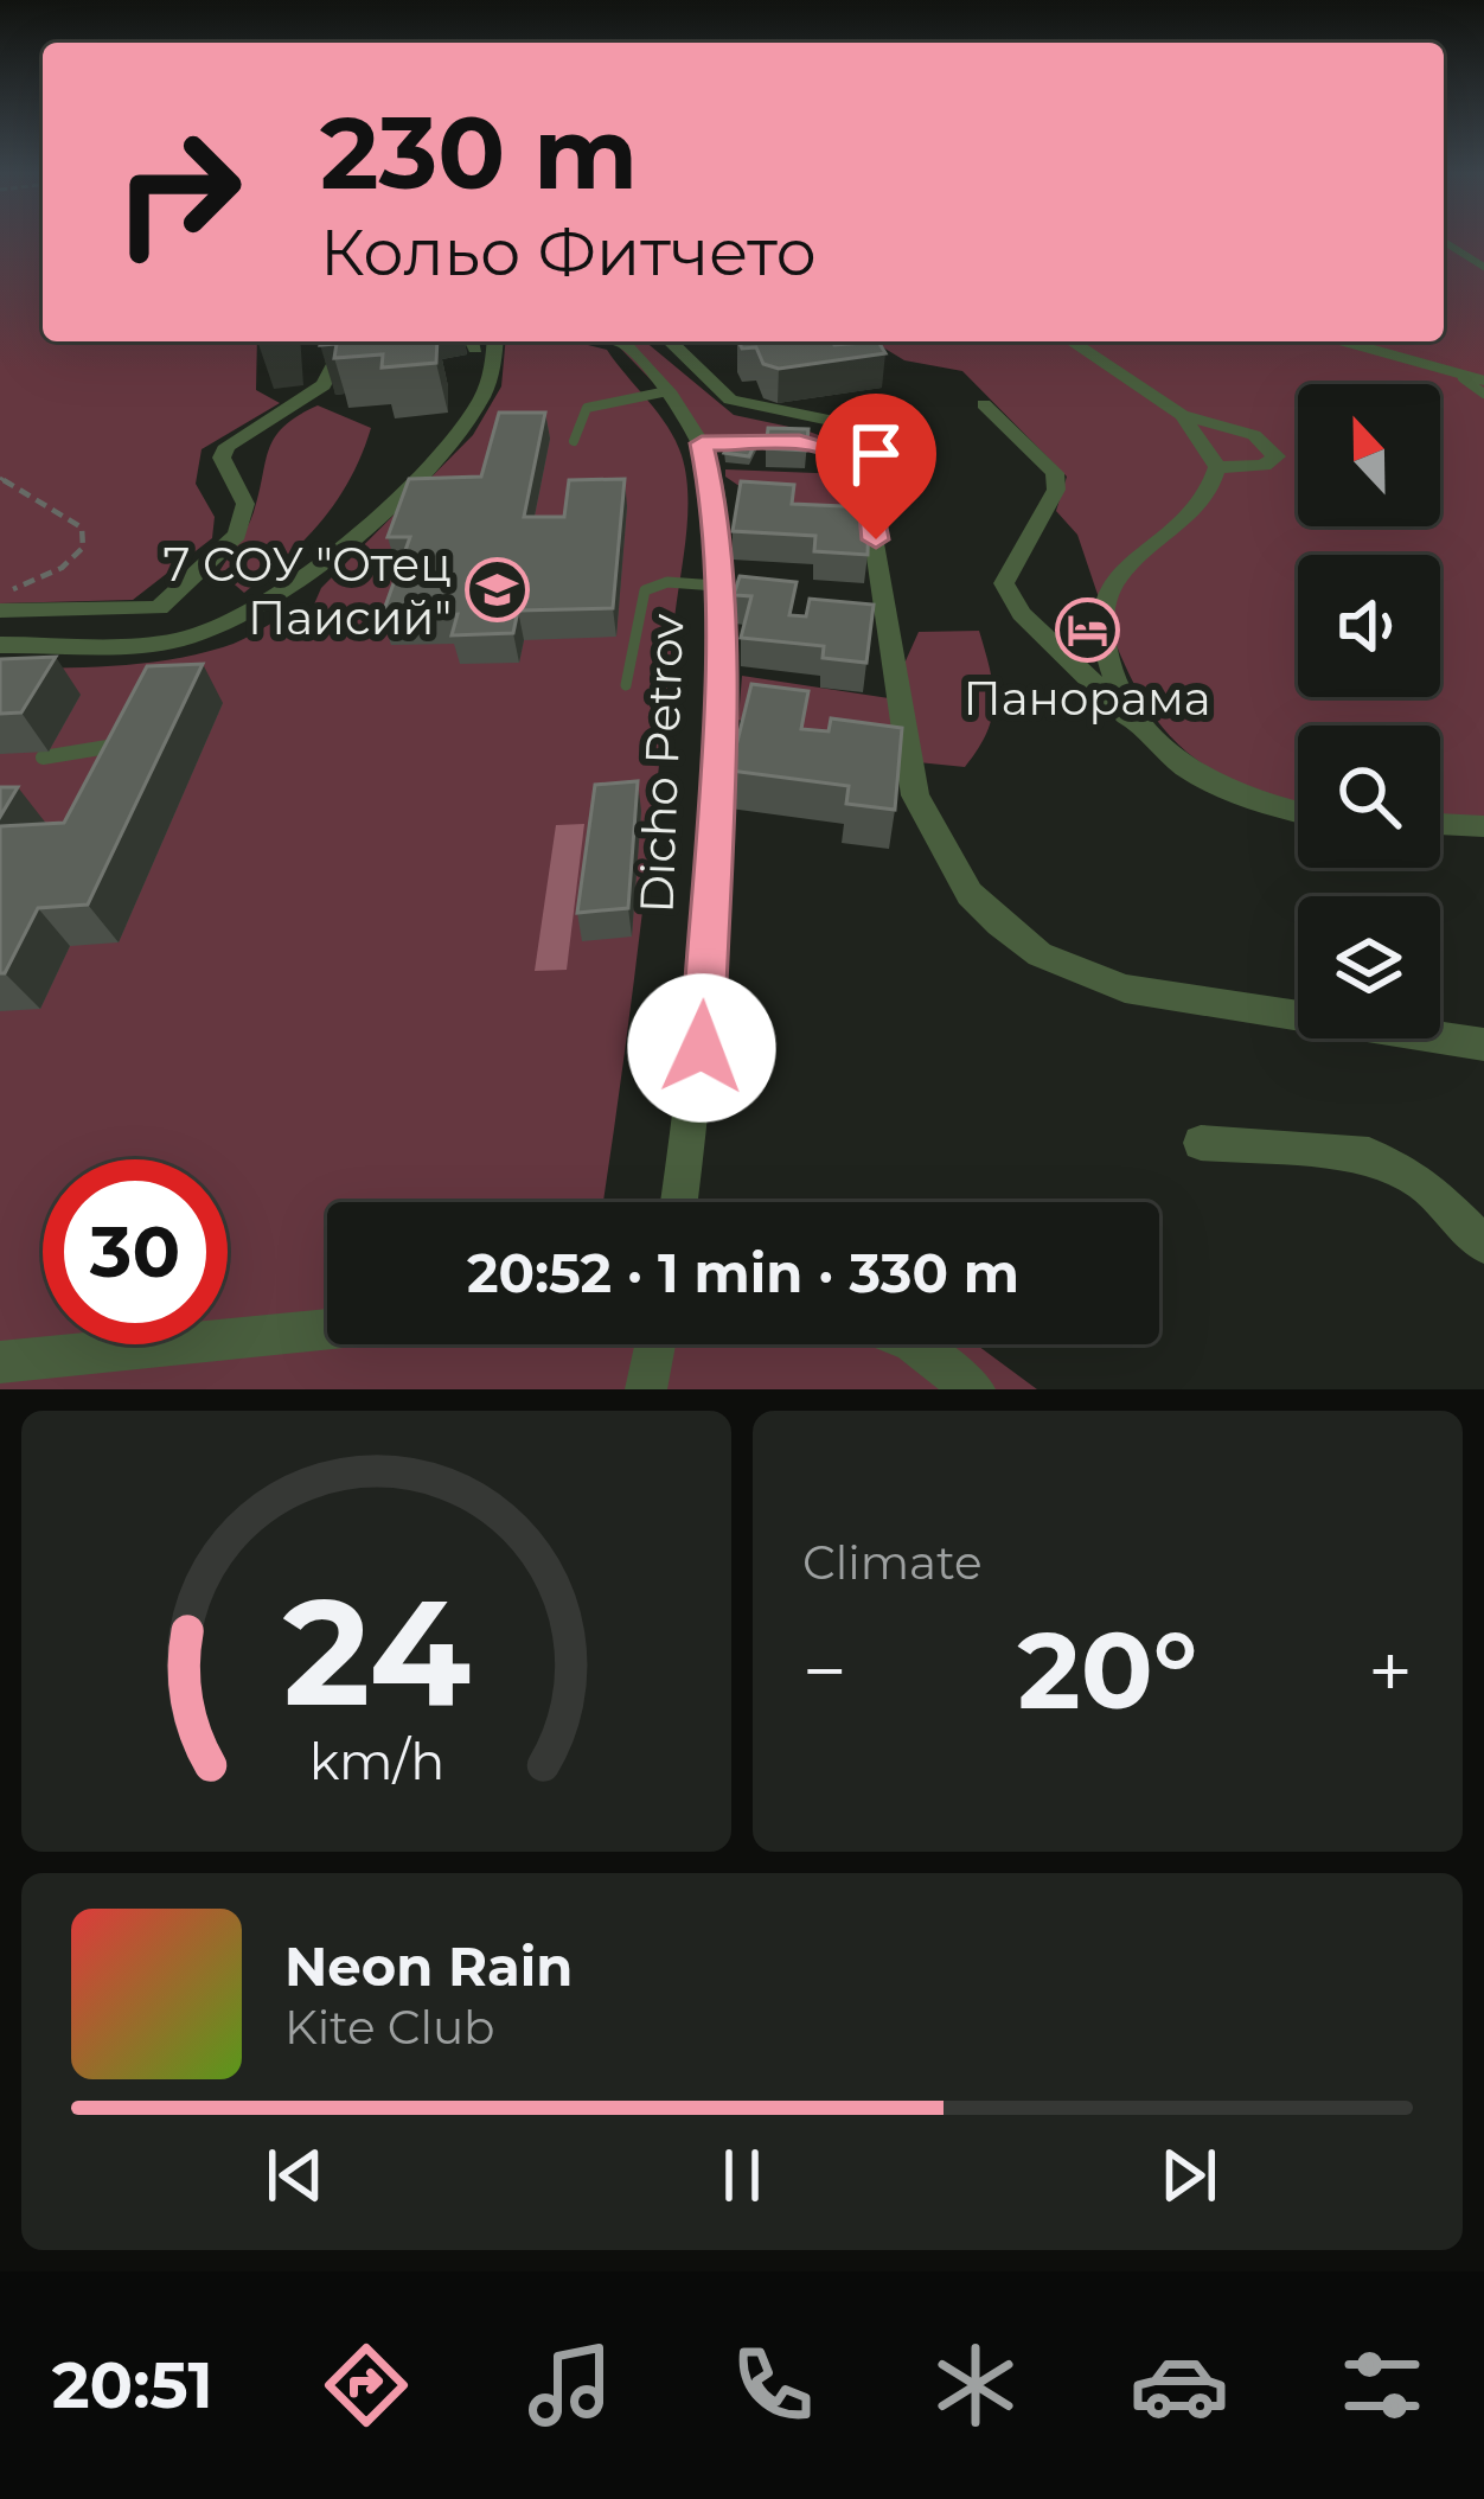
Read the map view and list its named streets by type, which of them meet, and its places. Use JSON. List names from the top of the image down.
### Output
{
  "streets": {
    "street": ["Dicho Petrov"]
  },
  "places": {
    "school or university": ["7 СОУ \"Отец Паисий\""],
    "hotel": ["Панорама"]
  },
  "north": "top",
  "page": {
    "turn": ["230 m", "Кольо Фитчето"],
    "limit": "30",
    "trip": "20:52 · 1 min · 330 m",
    "tile": "Climate",
    "heat": ["−", "20°", "+"],
    "song": ["Neon Rain", "Kite Club"],
    "tabs": "20:51",
    "gauge": ["24", "km/h"]
  }
}
